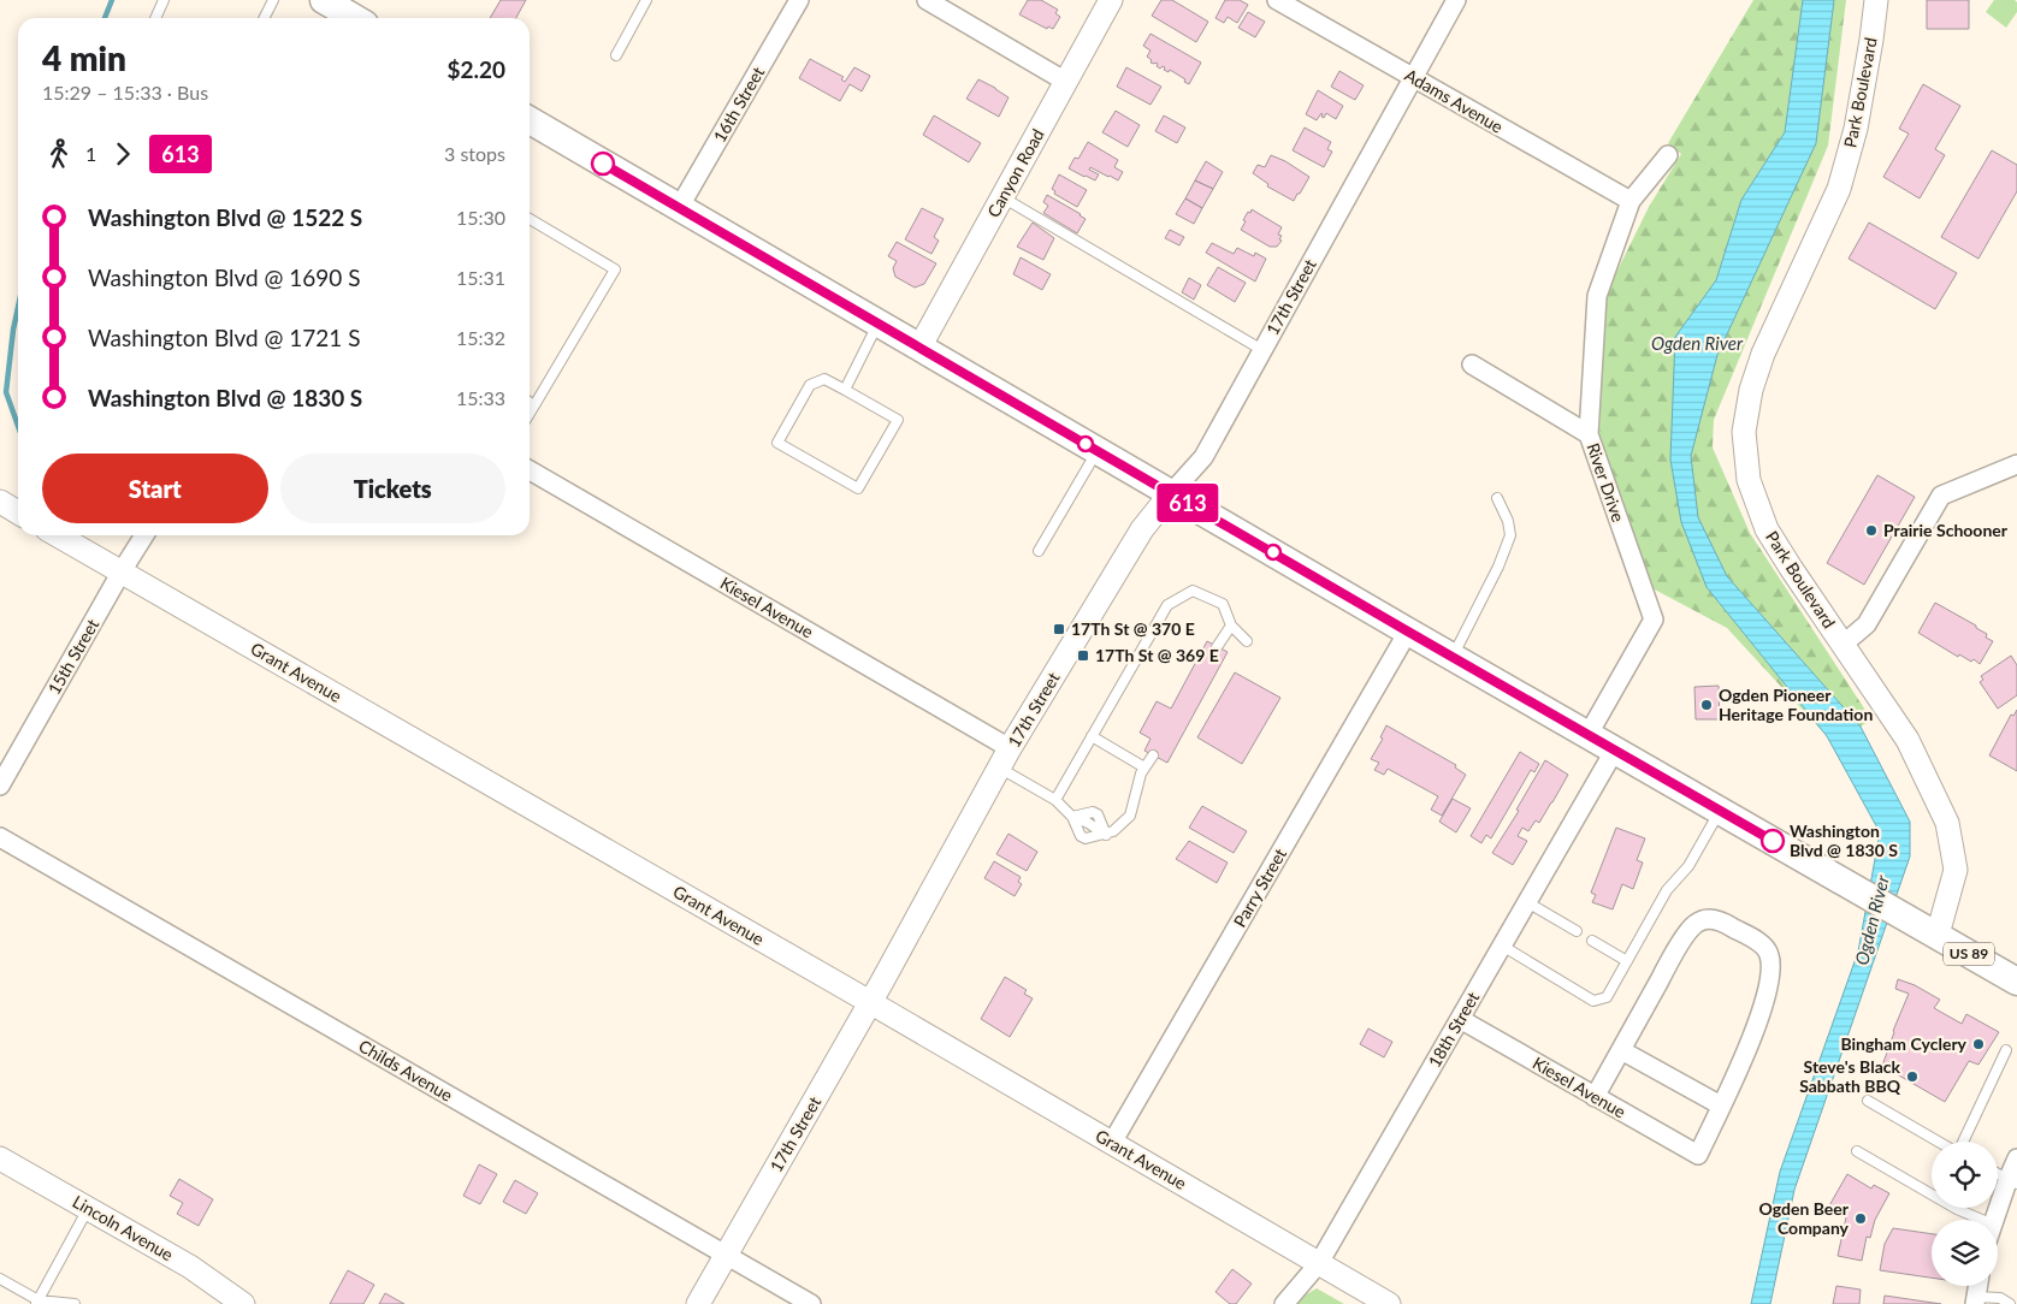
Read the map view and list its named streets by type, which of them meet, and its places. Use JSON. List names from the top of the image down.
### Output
{
  "streets": {
    "main road": ["US 89"],
    "street": [
      "Park Boulevard",
      "Adams Avenue",
      "16th Street",
      "Canyon Road",
      "17th Street",
      "River Drive",
      "Kiesel Avenue",
      "15th Street",
      "Grant Avenue",
      "Parry Street",
      "18th Street",
      "Childs Avenue",
      "Lincoln Avenue"
    ]
  },
  "crossings": [
    ["Park Boulevard", "US 89"],
    ["Adams Avenue", "17th Street"],
    ["Adams Avenue", "River Drive"],
    ["16th Street", "US 89"],
    ["Canyon Road", "US 89"],
    ["17th Street", "Kiesel Avenue"],
    ["17th Street", "Grant Avenue"],
    ["17th Street", "US 89"],
    ["17th Street", "Childs Avenue"],
    ["River Drive", "US 89"],
    ["Kiesel Avenue", "18th Street"],
    ["15th Street", "Grant Avenue"],
    ["Grant Avenue", "Parry Street"],
    ["Grant Avenue", "18th Street"],
    ["Parry Street", "US 89"],
    ["US 89", "18th Street"]
  ],
  "water": ["Ogden River"],
  "places": {
    "other": [
      "Prairie Schooner",
      "Ogden Pioneer Heritage Foundation",
      "Washington Blvd @ 1830 S",
      "Bingham Cyclery",
      "Steve's Black Sabbath BBQ",
      "Ogden Beer Company"
    ],
    "transit": ["17Th St @ 370 E", "17Th St @ 369 E"]
  },
  "lines": ["bus line 613"],
  "page": {
    "on_map": "613",
    "heading": ["4 min", "15:29 – 15:33 · Bus", "$2.20"],
    "legs": ["1", "613", "3 stops"],
    "list": [
      {
        "name": "Washington Blvd @ 1522 S",
        "value": "15:30"
      },
      {
        "name": "Washington Blvd @ 1690 S",
        "value": "15:31"
      },
      {
        "name": "Washington Blvd @ 1721 S",
        "value": "15:32"
      },
      {
        "name": "Washington Blvd @ 1830 S",
        "value": "15:33"
      }
    ],
    "buttons": ["Start", "Tickets"]
  }
}
